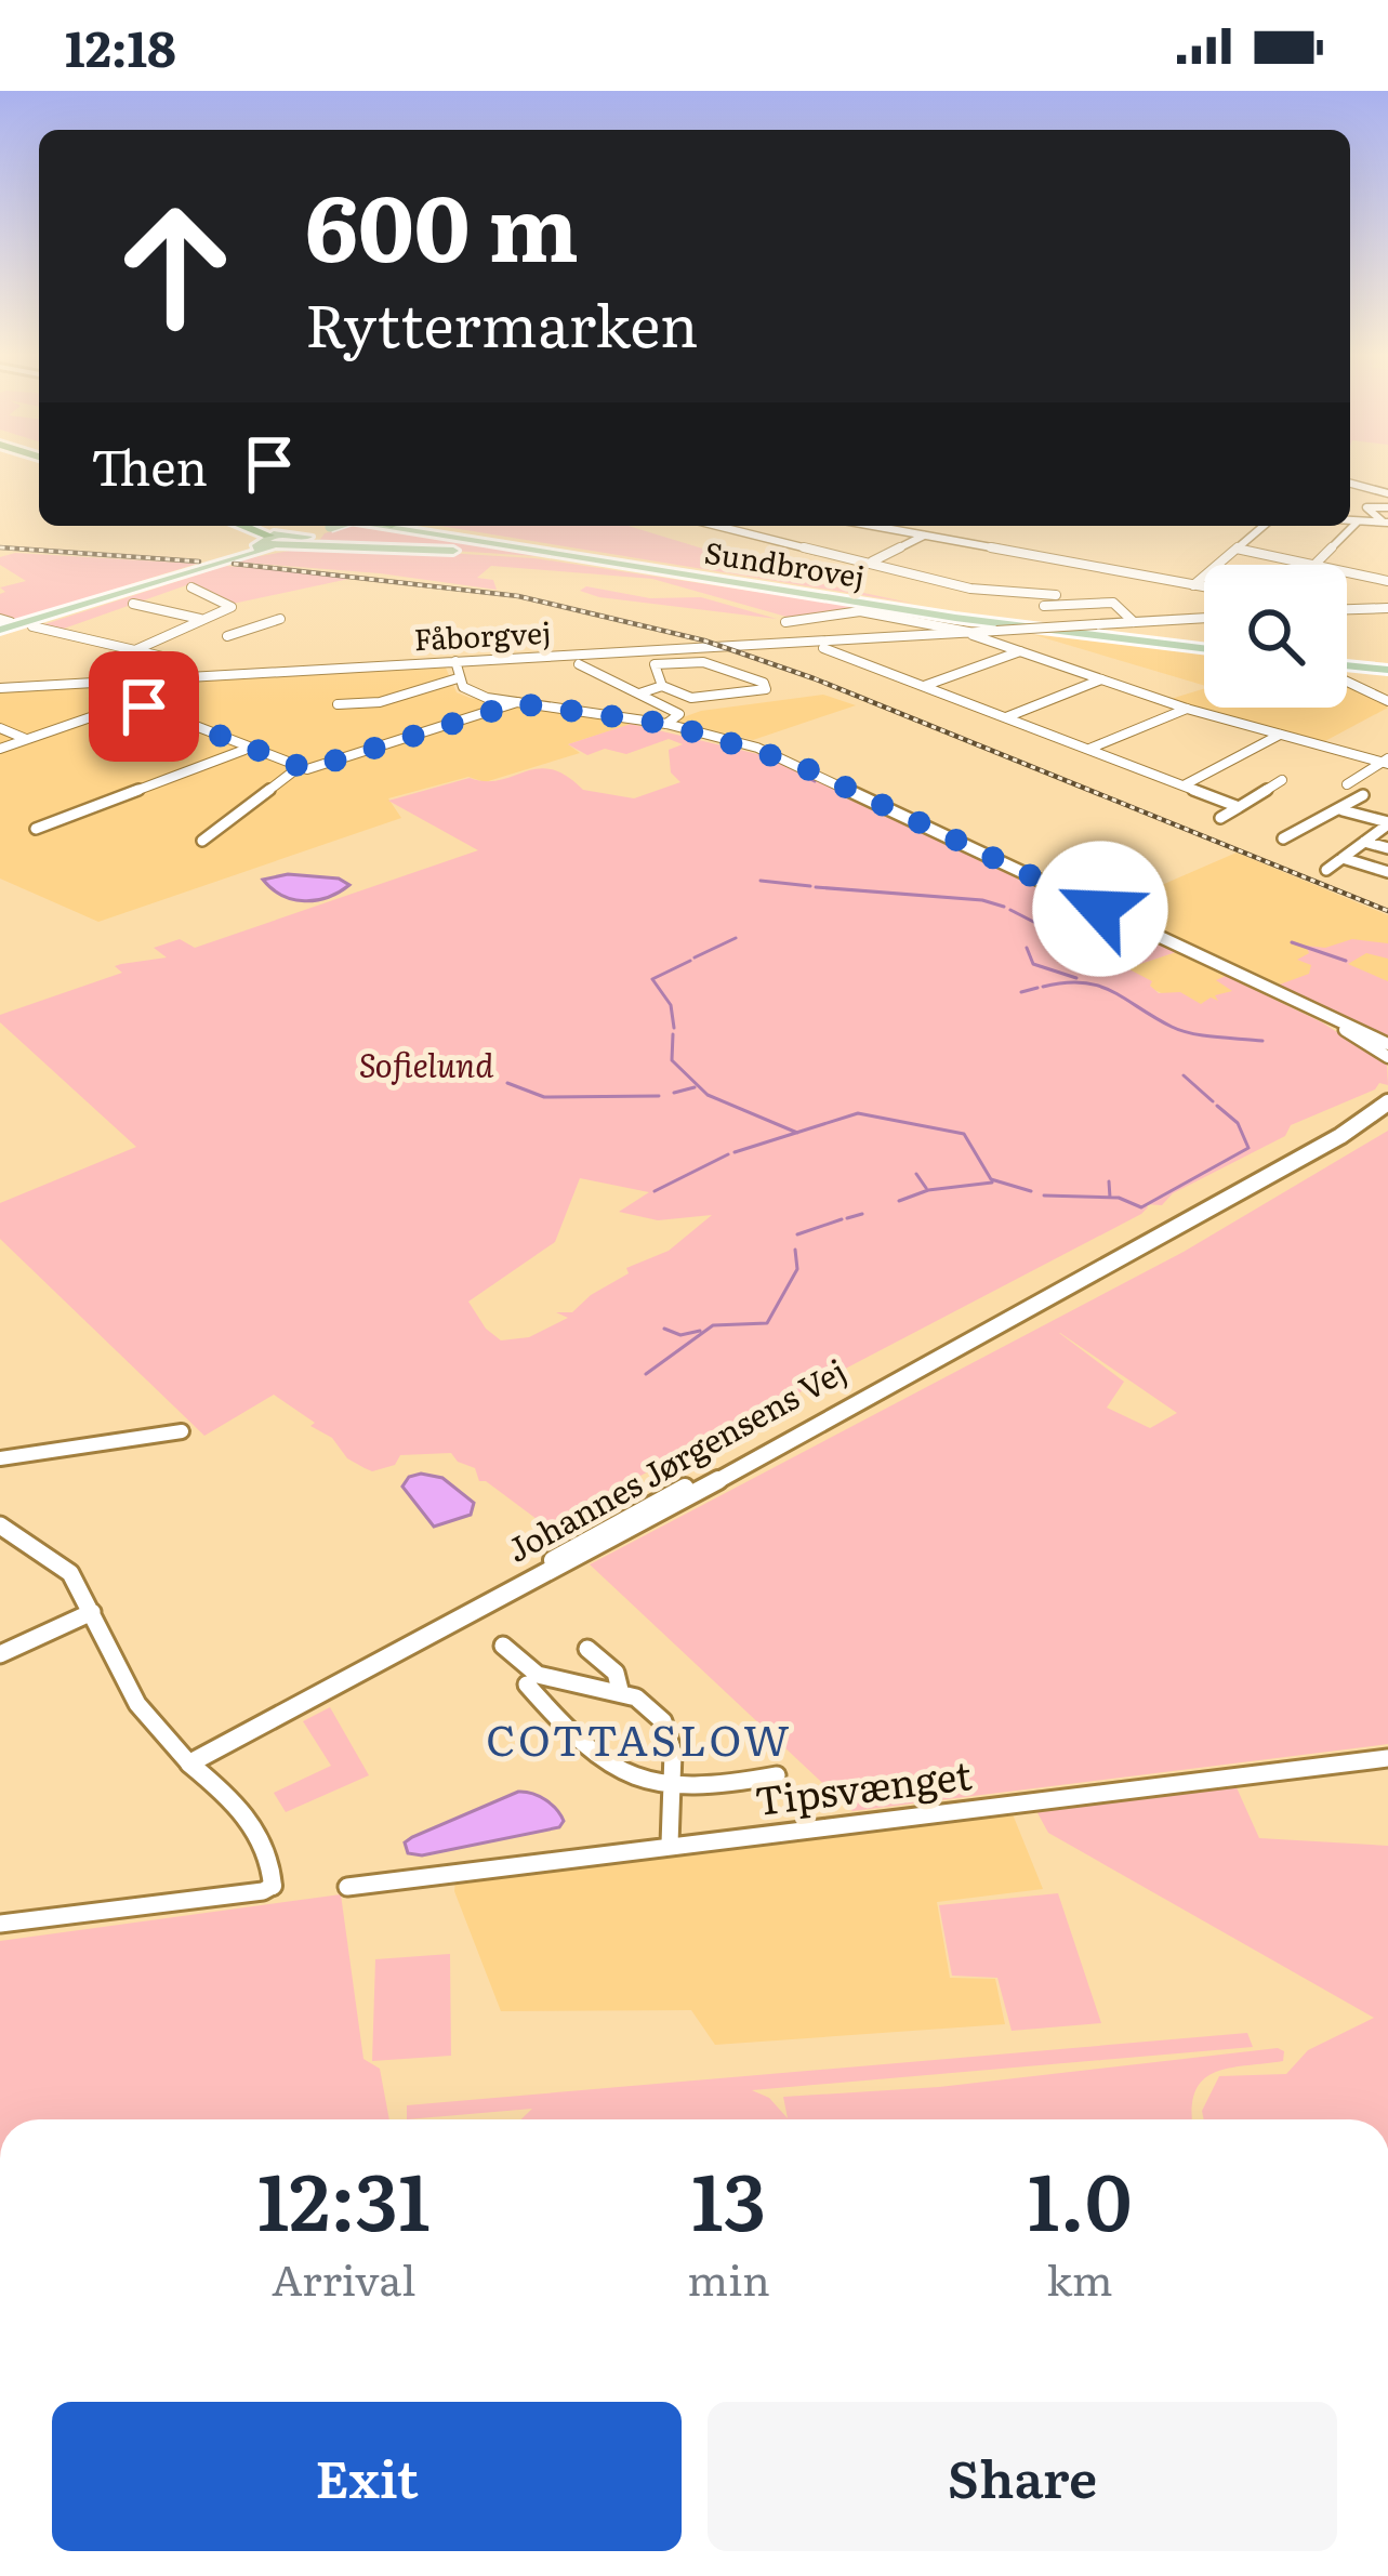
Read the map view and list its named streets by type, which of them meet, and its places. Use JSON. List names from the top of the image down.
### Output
{
  "streets": {
    "main road": ["Sundbrovej"],
    "street": ["Fåborgvej", "Johannes Jørgensens Vej", "Tipsvænget"]
  },
  "districts": ["COTTASLOW"],
  "parks": ["Sofielund"],
  "page": {
    "status": "12:18",
    "turn": ["600 m", "Ryttermarken"],
    "then": "Then",
    "eta": [
      "12:31",
      "Arrival",
      "13",
      "min",
      "1.0",
      "km"
    ],
    "buttons": ["Exit", "Share"]
  }
}
